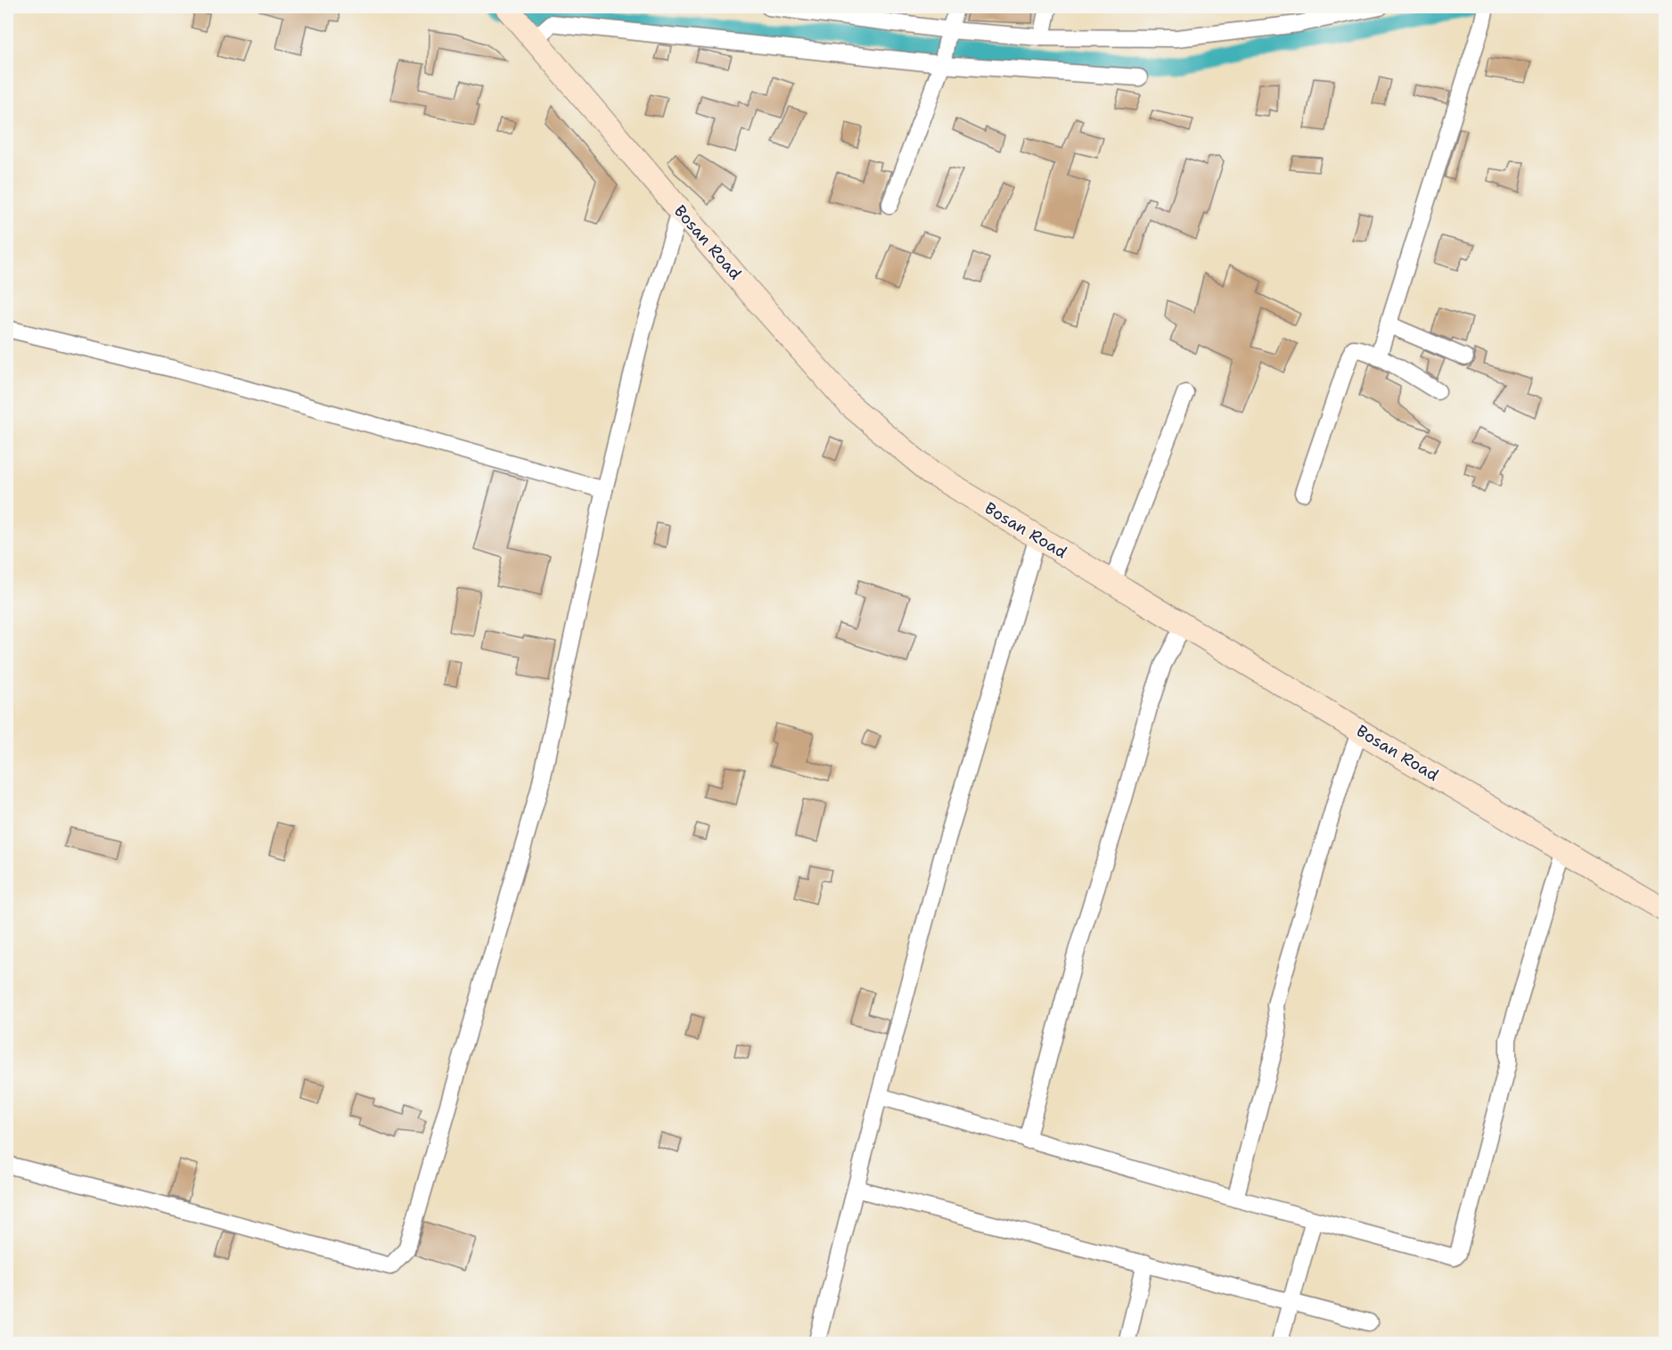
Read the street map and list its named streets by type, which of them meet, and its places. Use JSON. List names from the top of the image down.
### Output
{
  "streets": {
    "main road": ["Bosan Road"]
  }
}
